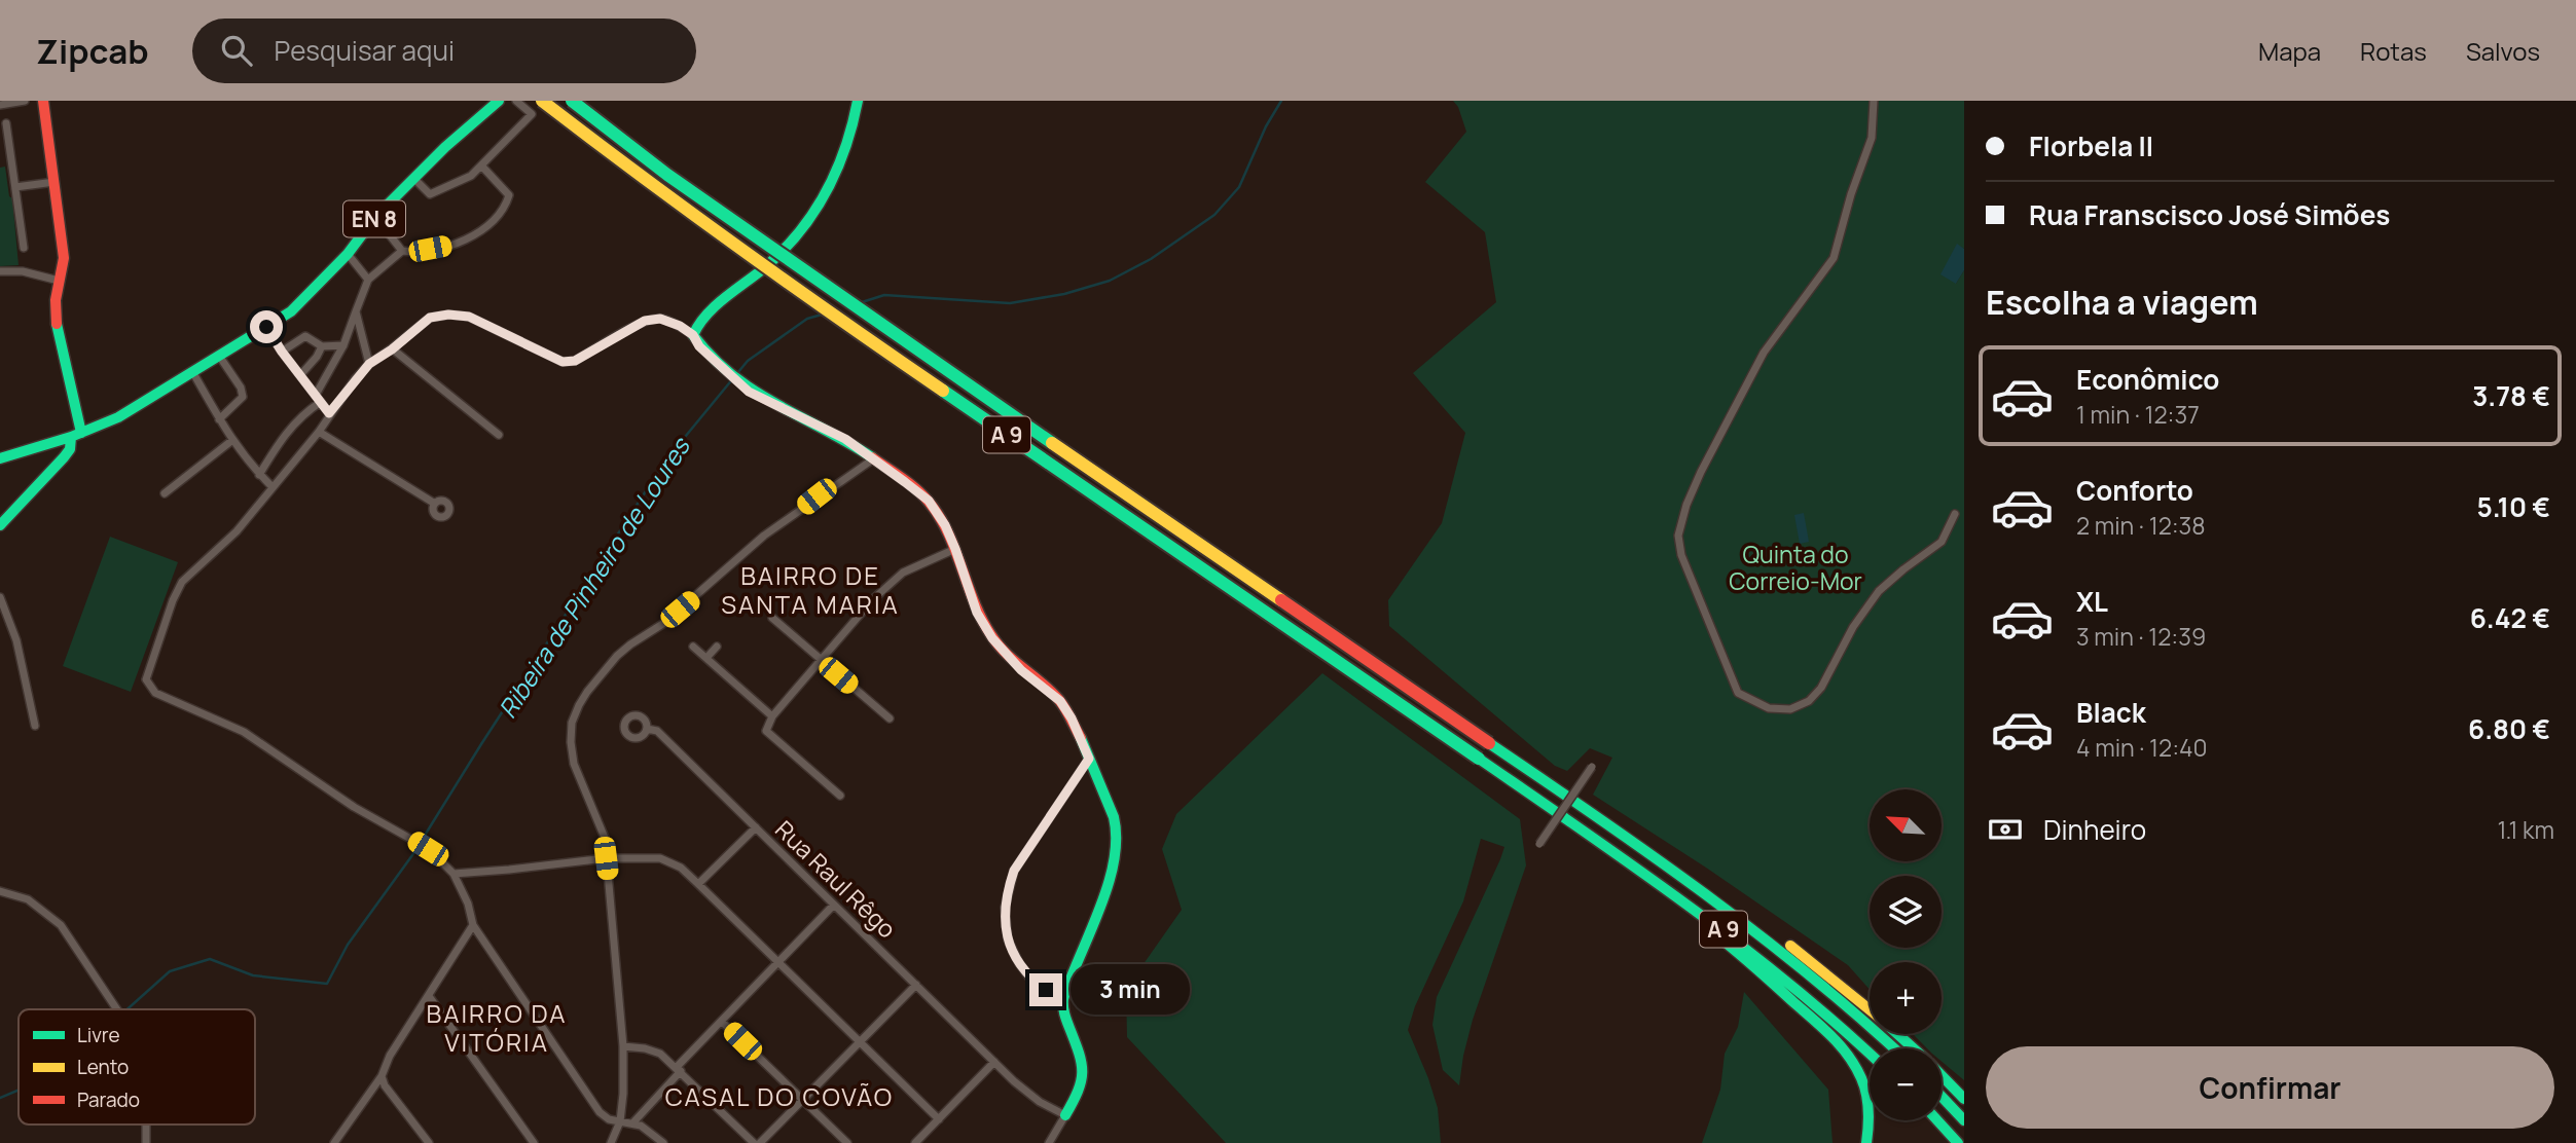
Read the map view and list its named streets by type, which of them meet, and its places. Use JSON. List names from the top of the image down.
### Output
{
  "streets": {
    "main road": ["EN 8", "A 9"],
    "street": ["Rua Raul Rêgo"]
  },
  "districts": ["BAIRRO DE SANTA MARIA", "BAIRRO DA VITÓRIA", "CASAL DO COVÃO"],
  "water": ["Ribeira de Pinheiro de Loures"],
  "parks": ["Quinta do Correio-Mor"],
  "legend": ["Livre", "Lento", "Parado"],
  "north": "top left",
  "page": {
    "header": "Zipcab",
    "search": "Pesquisar aqui",
    "nav": ["Mapa", "Rotas", "Salvos"],
    "banner": ["Florbela II", "Rua Franscisco José Simões"],
    "heading": "Escolha a viagem",
    "list": [
      {
        "name": "Econômico",
        "note": "1 min · 12:37",
        "value": "3.78 €"
      },
      {
        "name": "Conforto",
        "note": "2 min · 12:38",
        "value": "5.10 €"
      },
      {
        "name": "XL",
        "note": "3 min · 12:39",
        "value": "6.42 €"
      },
      {
        "name": "Black",
        "note": "4 min · 12:40",
        "value": "6.80 €"
      }
    ],
    "map_buttons": ["+", "−"],
    "pay": ["Dinheiro", "1.1 km"],
    "bubble": "3 min",
    "buttons": "Confirmar"
  }
}
